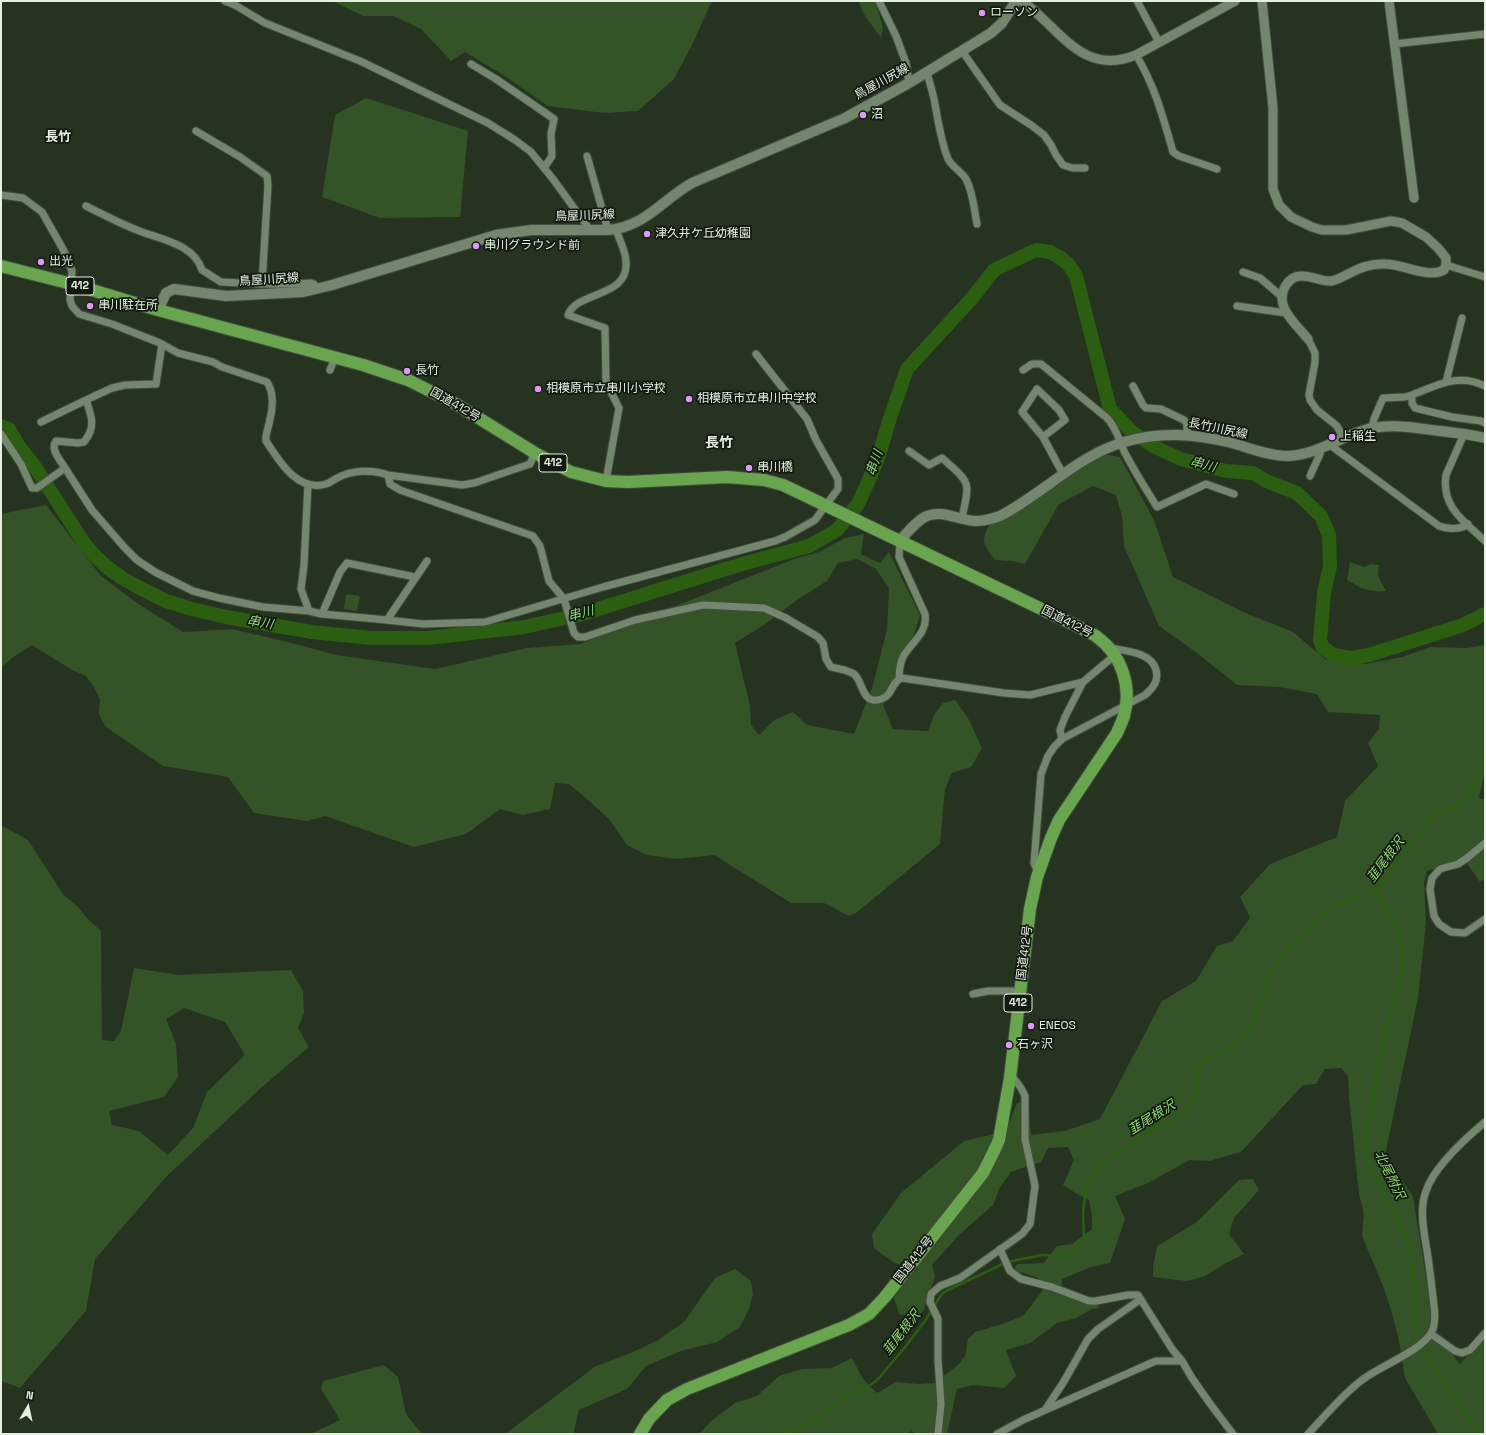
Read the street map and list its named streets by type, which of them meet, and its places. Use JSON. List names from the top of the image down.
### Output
{
  "streets": {
    "highway": ["412", "国道412号"],
    "main road": ["鳥屋川尻線", "長竹川尻線"]
  },
  "crossings": [
    ["鳥屋川尻線", "国道412号"],
    ["国道412号", "長竹川尻線"]
  ],
  "districts": ["長竹", "長竹"],
  "water": ["串川", "韮尾根沢", "北尾附沢"],
  "places": [
    "ローソン",
    "沼",
    "津久井ケ丘幼稚園",
    "串川グラウンド前",
    "出光",
    "串川駐在所",
    "長竹",
    "相模原市立串川小学校",
    "相模原市立串川中学校",
    "上稲生",
    "串川橋",
    "ENEOS",
    "石ヶ沢"
  ],
  "north": "top"
}
